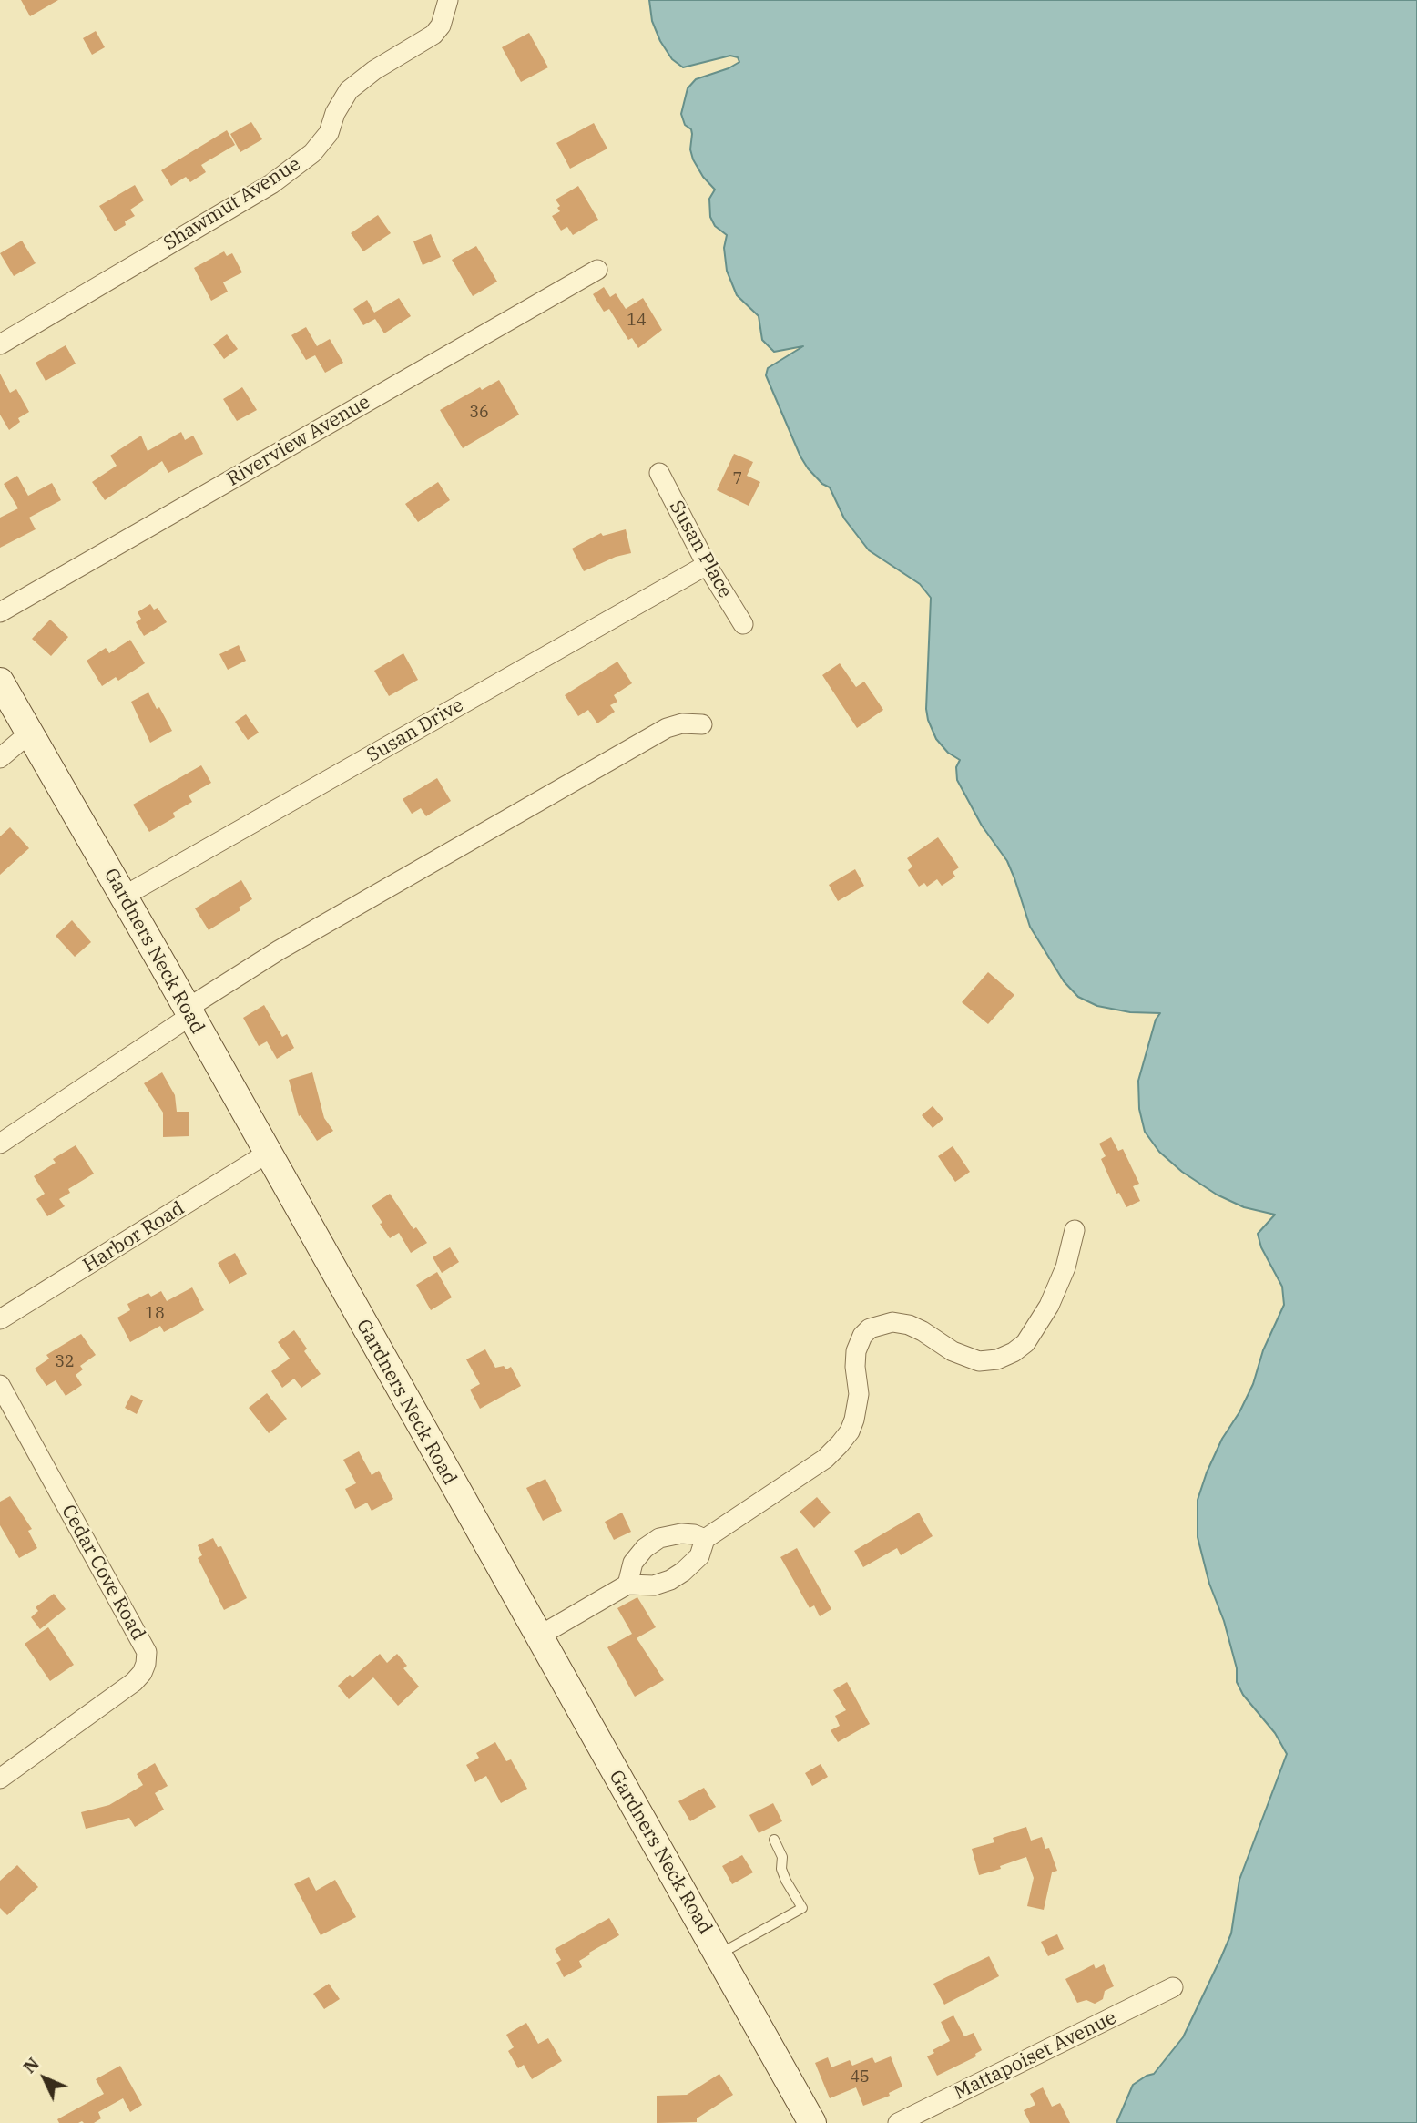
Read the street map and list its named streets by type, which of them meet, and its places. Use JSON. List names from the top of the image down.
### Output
{
  "streets": {
    "street": [
      "Shawmut Avenue",
      "Riverview Avenue",
      "Susan Place",
      "Susan Drive",
      "Gardners Neck Road",
      "Harbor Road",
      "Cedar Cove Road",
      "Mattapoiset Avenue"
    ]
  },
  "crossings": [
    ["Susan Place", "Susan Drive"],
    ["Susan Drive", "Gardners Neck Road"],
    ["Gardners Neck Road", "Harbor Road"]
  ],
  "house_numbers": [
    "14",
    "36",
    "7",
    "18",
    "32",
    "45"
  ],
  "north": "top left"
}
